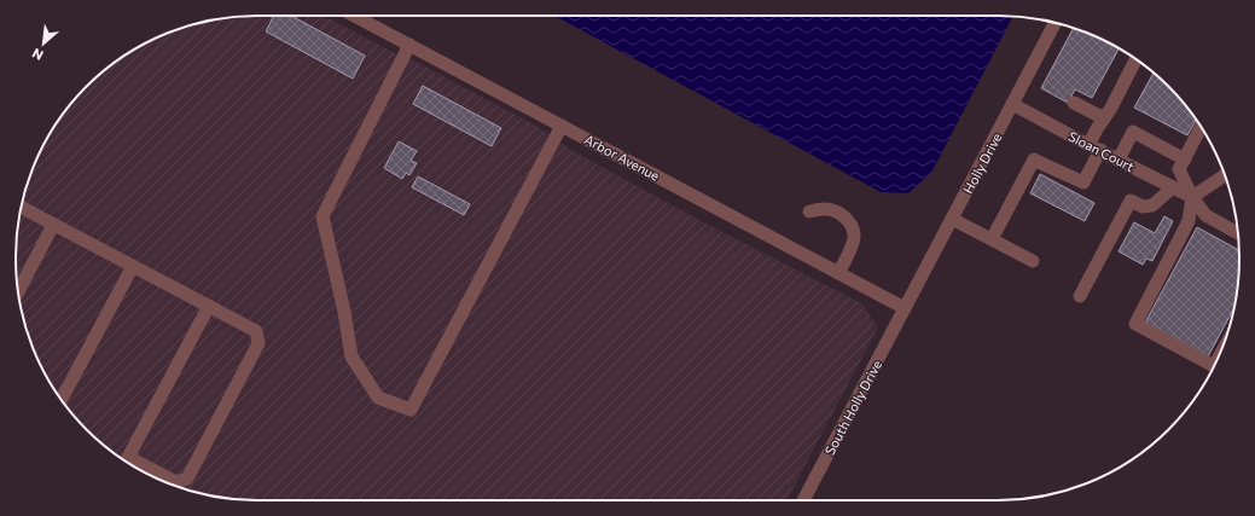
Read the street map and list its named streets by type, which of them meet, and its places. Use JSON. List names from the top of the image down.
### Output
{
  "streets": {
    "street": [
      "Sloan Court",
      "Arbor Avenue",
      "Holly Drive",
      "South Holly Drive"
    ]
  },
  "crossings": [
    ["Sloan Court", "Holly Drive"],
    ["Arbor Avenue", "Holly Drive"],
    ["Arbor Avenue", "South Holly Drive"],
    ["Holly Drive", "South Holly Drive"]
  ],
  "north": "bottom left"
}
